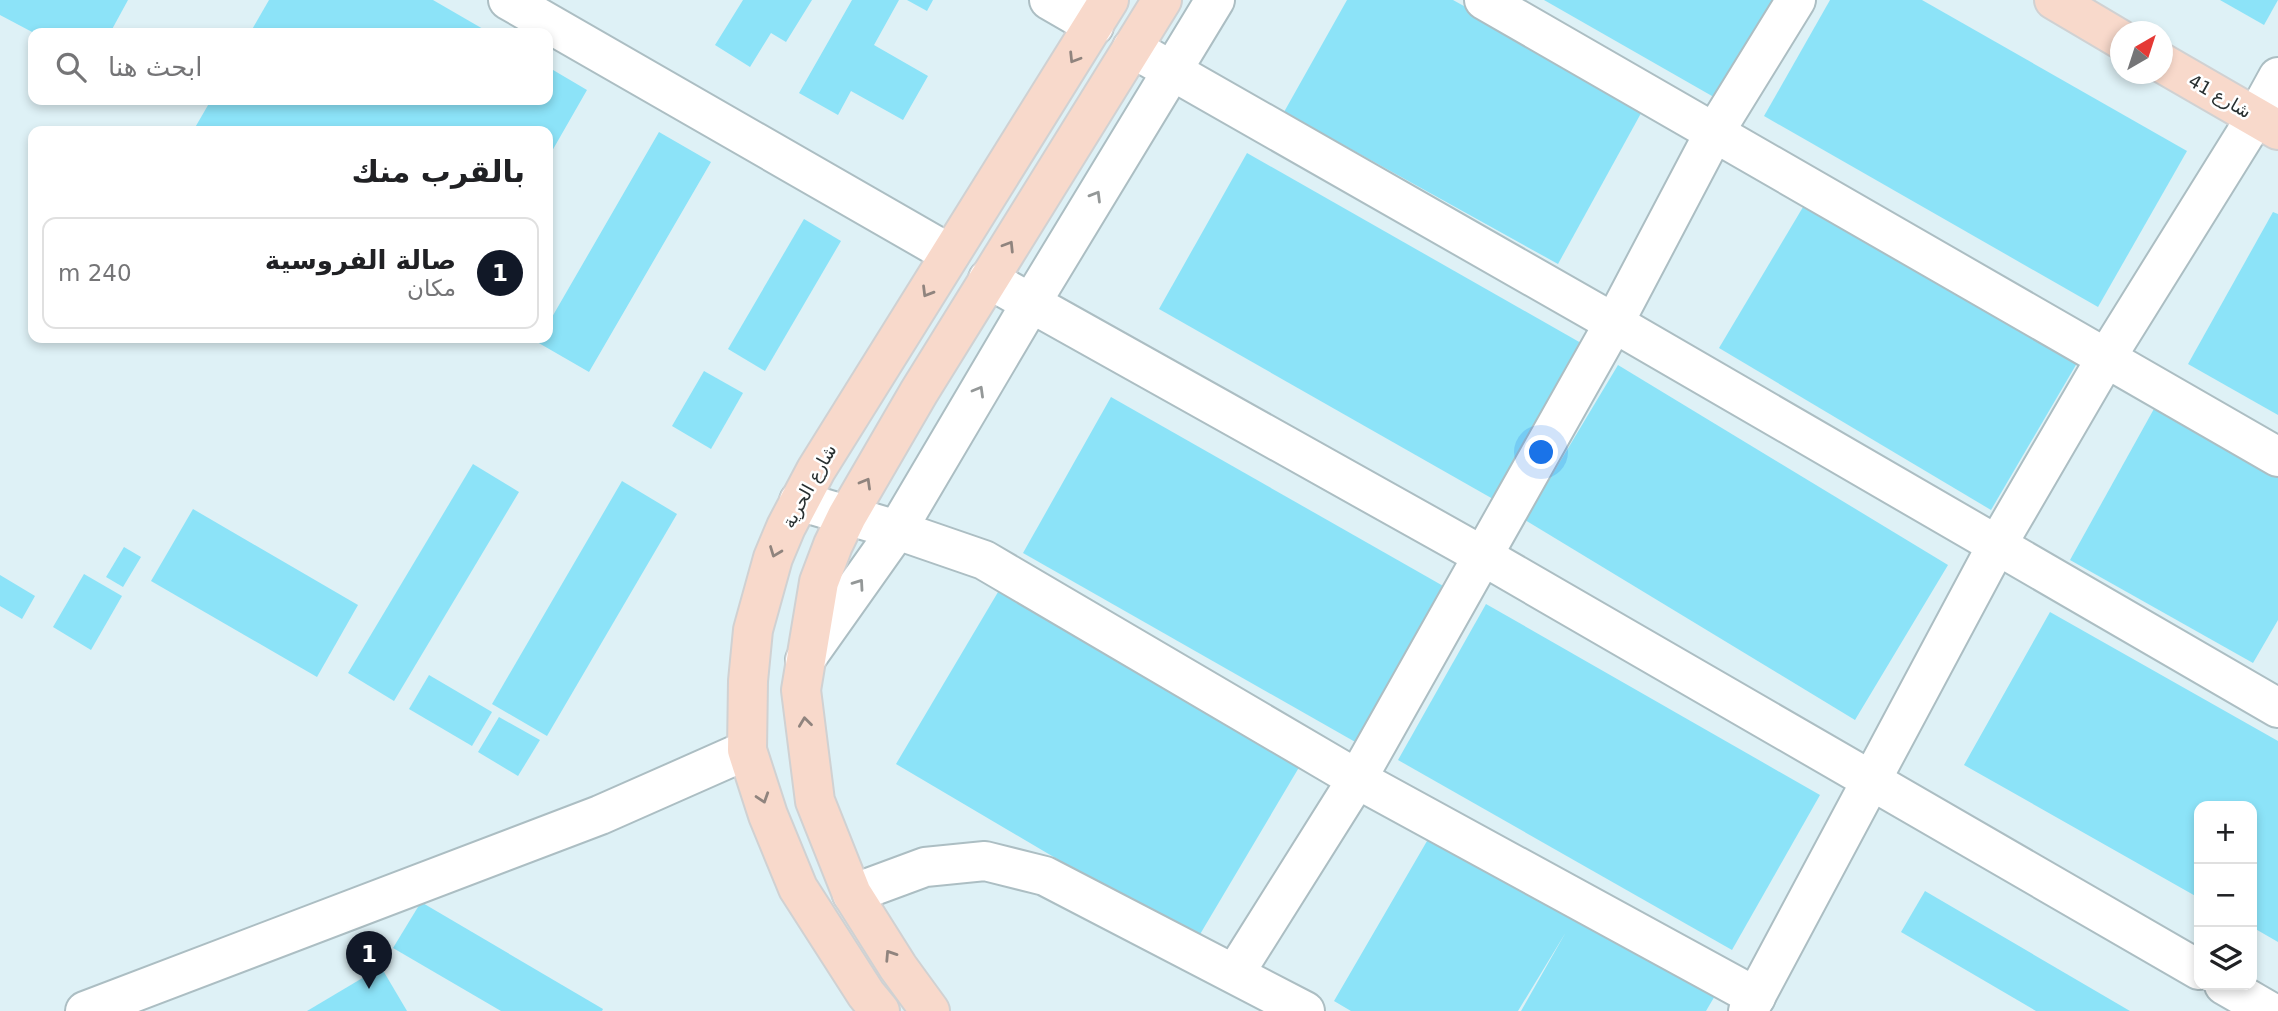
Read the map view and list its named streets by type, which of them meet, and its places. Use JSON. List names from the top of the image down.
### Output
{
  "streets": {
    "main road": ["شارع 41", "شارع الحرية"]
  },
  "north": "top right",
  "page": {
    "search": "ابحث هنا",
    "heading": "بالقرب منك",
    "list": [
      {
        "mark": "1",
        "name": "صالة الفروسية",
        "note": "مكان",
        "value": "240 m"
      }
    ],
    "map_buttons": ["+", "−"],
    "pins": "1"
  }
}
